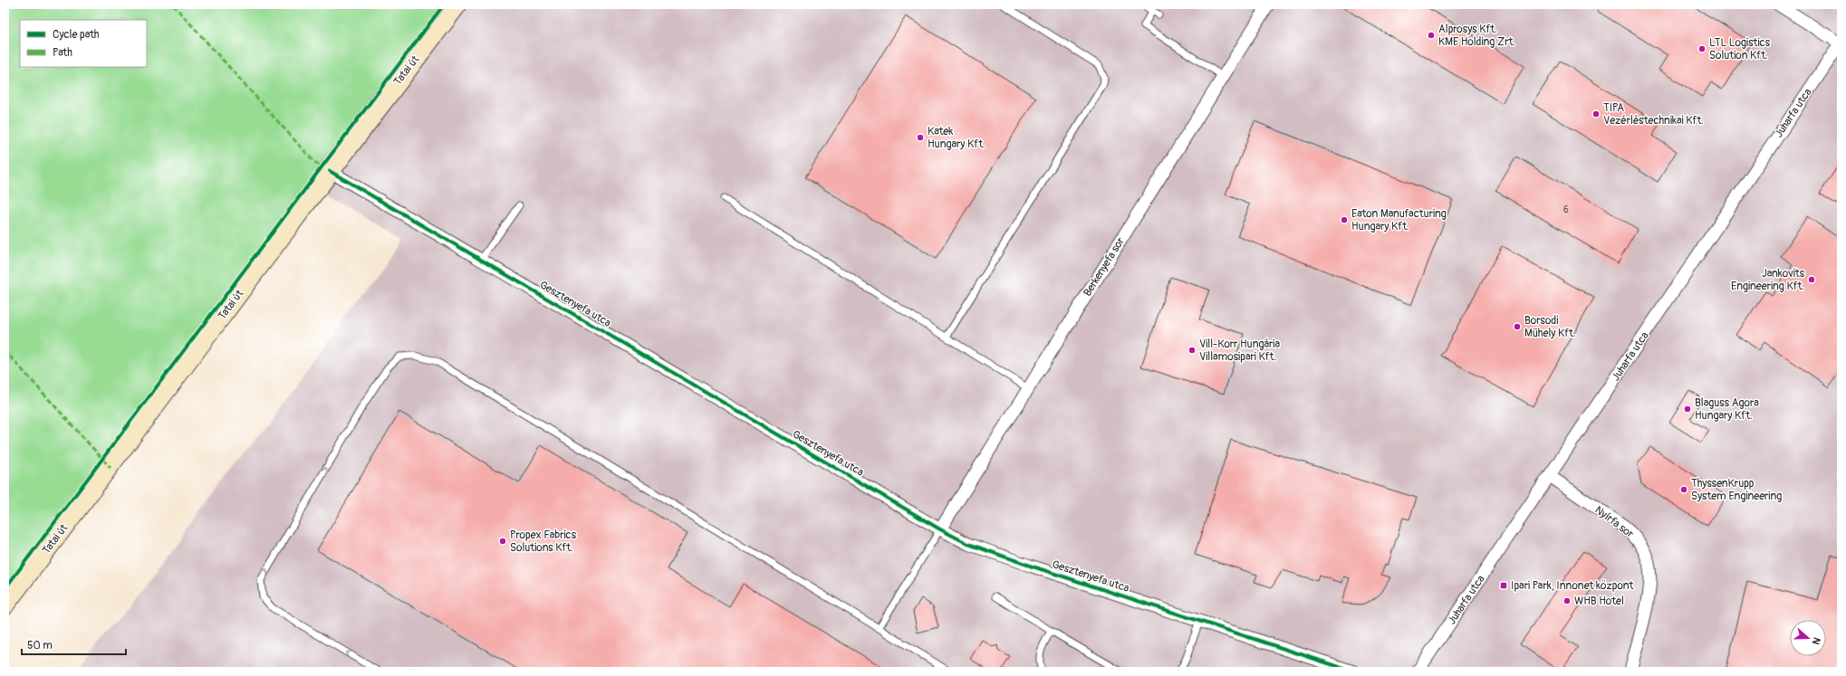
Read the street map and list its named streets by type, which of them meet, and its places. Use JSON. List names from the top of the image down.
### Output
{
  "streets": {
    "street": [
      "Tatai út",
      "Juharfa utca",
      "Berkenyefa sor",
      "Gesztenyefa utca",
      "Nyírfa sor"
    ]
  },
  "crossings": [
    ["Tatai út", "Gesztenyefa utca"],
    ["Juharfa utca", "Nyírfa sor"],
    ["Berkenyefa sor", "Gesztenyefa utca"]
  ],
  "places": {
    "other": [
      "Alprosys Kft. KME Holding Zrt.",
      "LTL Logistics Solution Kft.",
      "TIPA Vezérléstechnikai Kft.",
      "Katek Hungary Kft.",
      "Eaton Manufacturing Hungary Kft.",
      "Jankovits Engineering Kft.",
      "Borsodi Műhely Kft.",
      "Vill-Korr Hungária Villamosipari Kft.",
      "Blaguss Agora Hungary Kft.",
      "ThyssenKrupp System Engineering",
      "Propex Fabrics Solutions Kft.",
      "WHB Hotel"
    ],
    "transit": ["Ipari Park, Innonet központ"]
  },
  "house_numbers": ["6"],
  "legend": ["Cycle path", "Path"],
  "scale_bar": "50 m",
  "north": "right"
}
